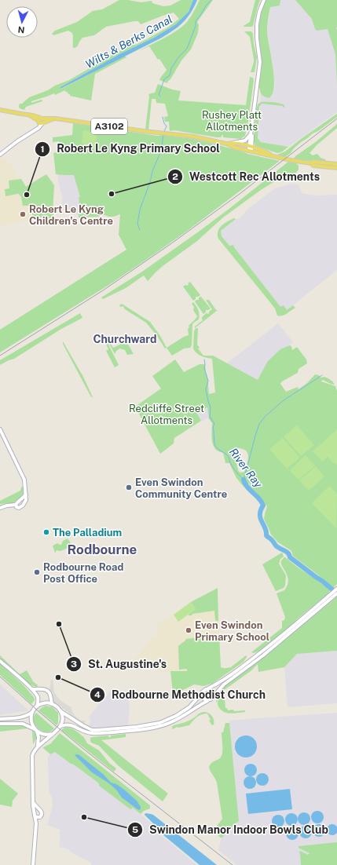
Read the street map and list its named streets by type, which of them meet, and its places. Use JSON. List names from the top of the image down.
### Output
{
  "streets": {
    "main road": ["A3102"]
  },
  "districts": ["Churchward", "Rodbourne"],
  "water": ["Wilts & Berks Canal", "River Ray"],
  "parks": ["Rushey Platt Allotments", "Redcliffe Street Allotments"],
  "places": [
    "Westcott Rec Allotments",
    "Robert Le Kyng Primary School",
    "Robert Le Kyng Children's Centre",
    "Even Swindon Community Centre",
    "The Palladium",
    "Rodbourne Road Post Office",
    "St. Augustine's",
    "Even Swindon Primary School",
    "Rodbourne Methodist Church",
    "Swindon Manor Indoor Bowls Club"
  ],
  "north": "bottom"
}
